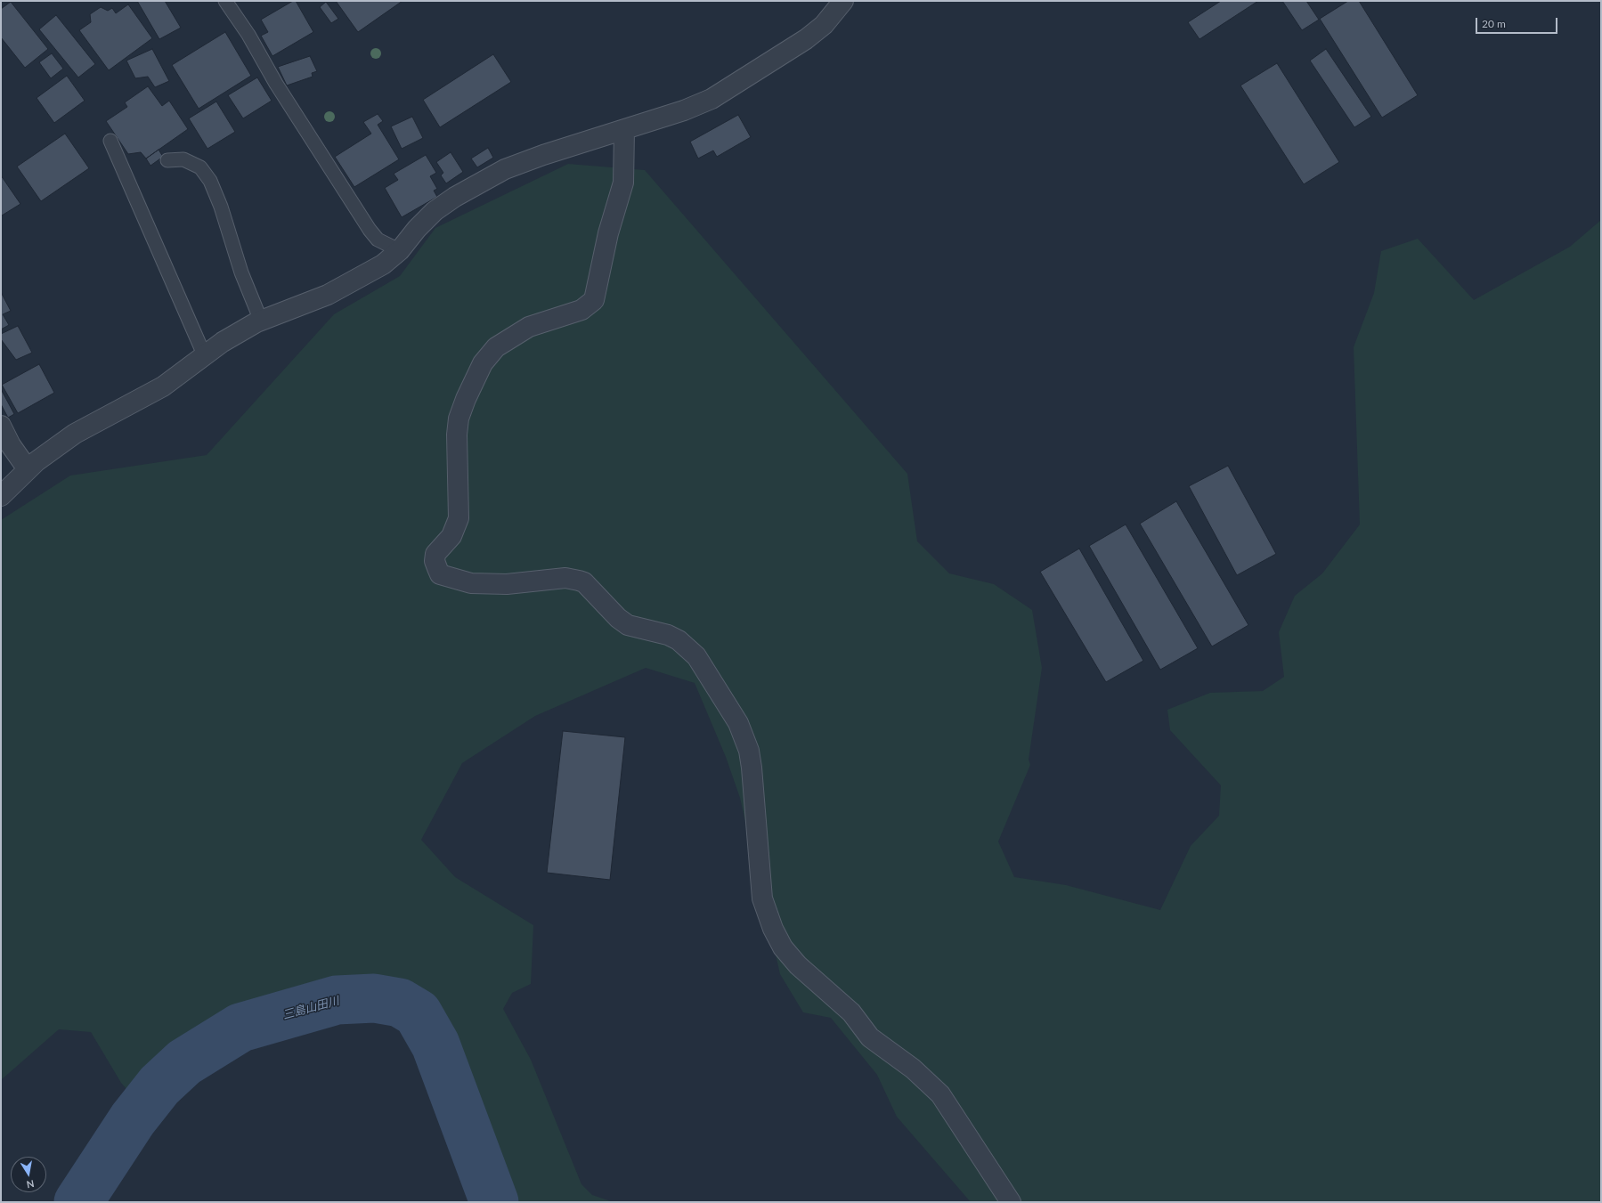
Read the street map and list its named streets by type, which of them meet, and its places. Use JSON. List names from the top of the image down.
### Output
{
  "water": ["三島山田川"],
  "scale_bar": "20 m",
  "north": "bottom"
}
